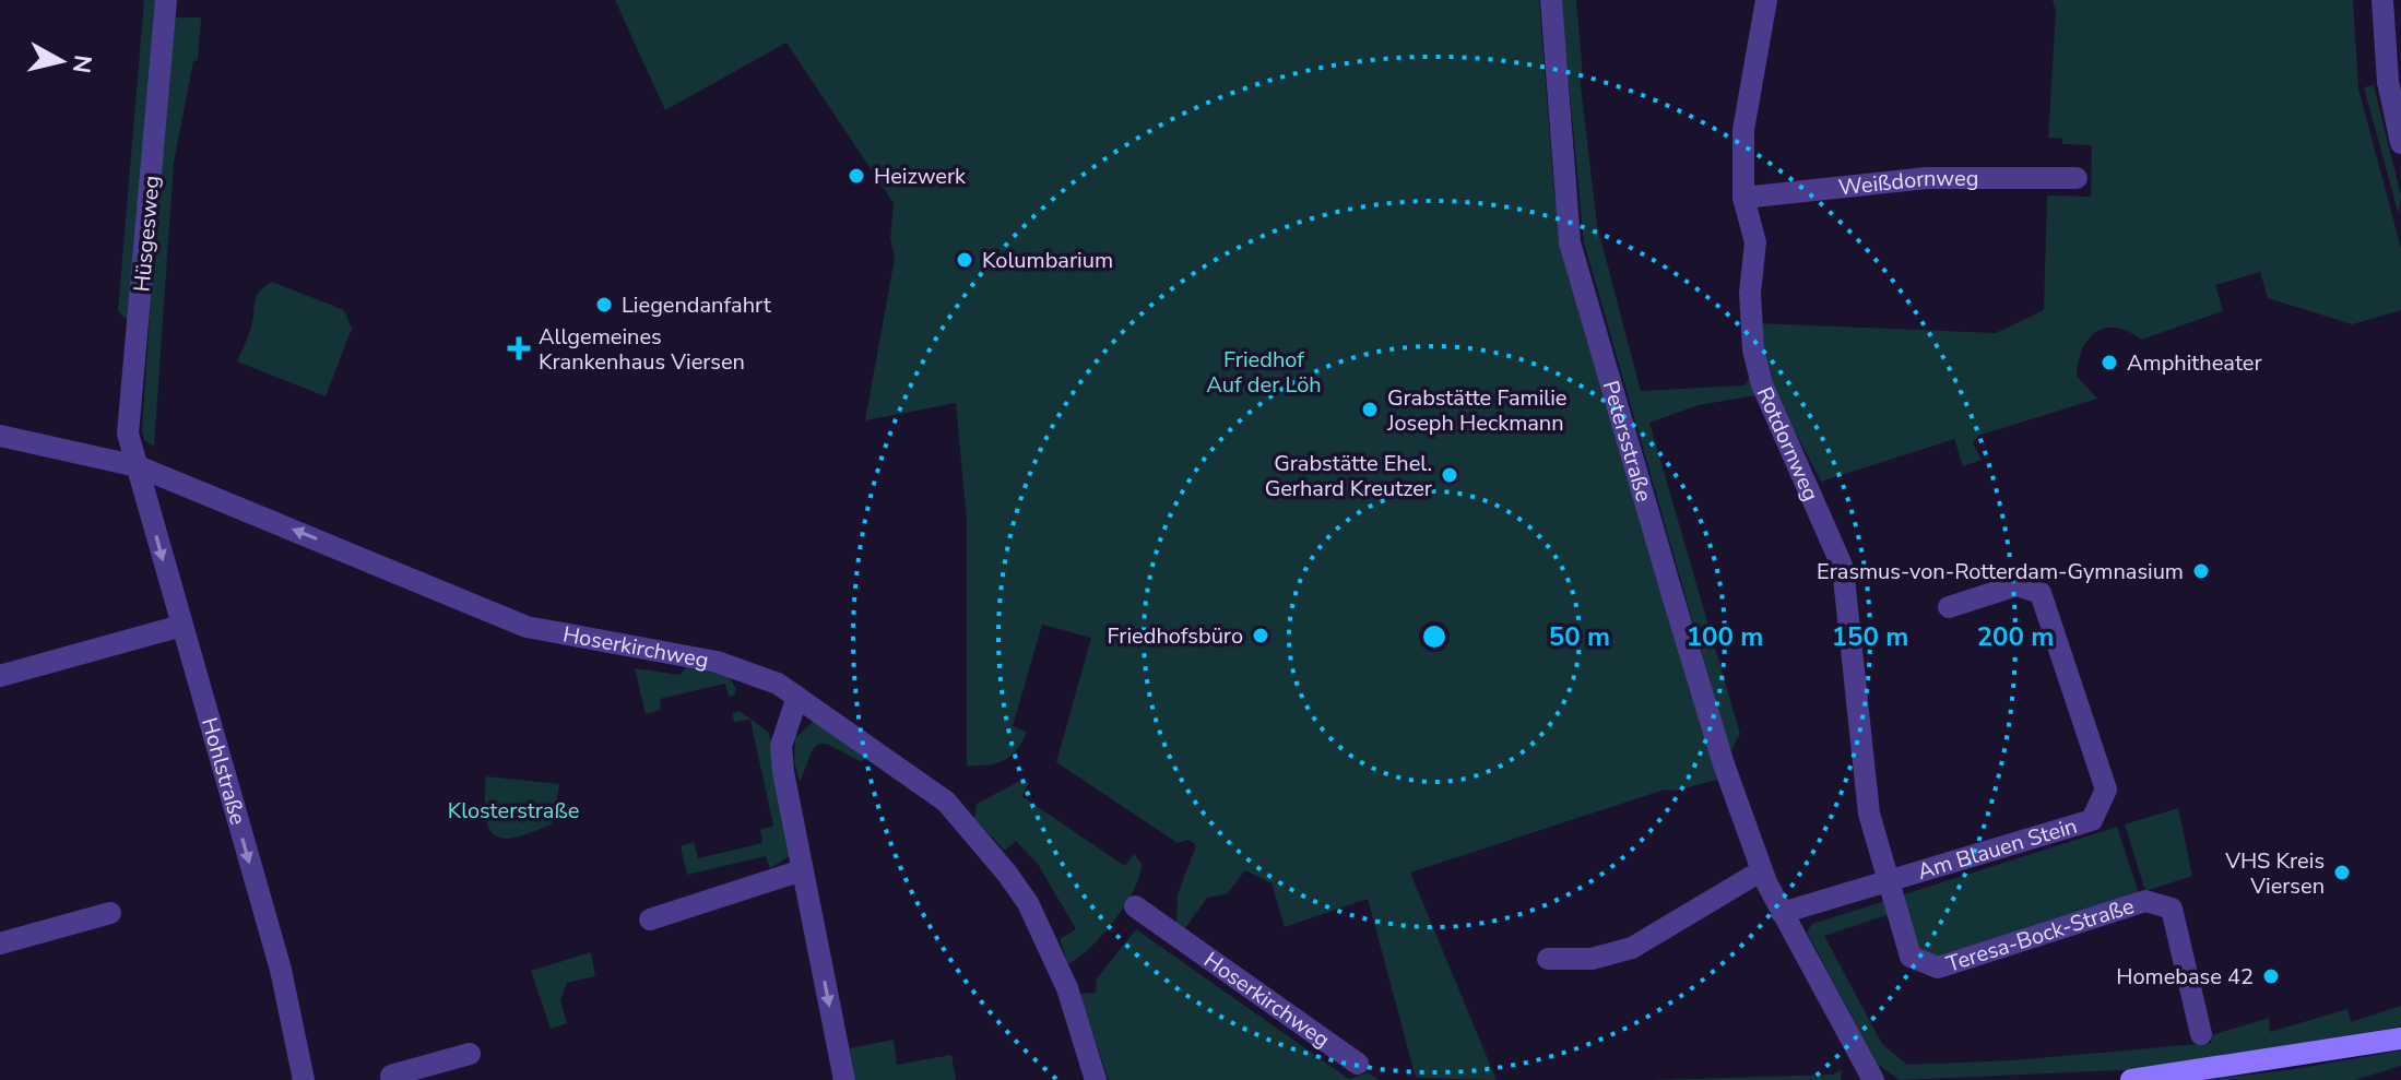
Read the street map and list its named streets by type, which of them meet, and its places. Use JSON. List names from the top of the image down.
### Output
{
  "streets": {
    "street": [
      "Weißdornweg",
      "Hüsgesweg",
      "Petersstraße",
      "Rotdornweg",
      "Hoserkirchweg",
      "Hohlstraße",
      "Am Blauen Stein",
      "Teresa-Bock-Straße"
    ]
  },
  "crossings": [
    ["Weißdornweg", "Rotdornweg"],
    ["Hüsgesweg", "Hoserkirchweg"],
    ["Hüsgesweg", "Hohlstraße"],
    ["Petersstraße", "Am Blauen Stein"],
    ["Rotdornweg", "Am Blauen Stein"],
    ["Rotdornweg", "Teresa-Bock-Straße"],
    ["Hoserkirchweg", "Hohlstraße"],
    ["Am Blauen Stein", "Teresa-Bock-Straße"]
  ],
  "one_way": ["Hoserkirchweg", "Hohlstraße"],
  "parks": ["Friedhof Auf der Löh", "Klosterstraße"],
  "places": {
    "other": [
      "Heizwerk",
      "Kolumbarium",
      "Liegendanfahrt",
      "Amphitheater",
      "Grabstätte Familie Joseph Heckmann",
      "Grabstätte Ehel. Gerhard Kreutzer",
      "Erasmus-von-Rotterdam-Gymnasium",
      "Friedhofsbüro",
      "VHS Kreis Viersen",
      "Homebase 42"
    ],
    "health": ["Allgemeines Krankenhaus Viersen"]
  },
  "north": "right",
  "rings": [
    "50 m",
    "100 m",
    "150 m",
    "200 m"
  ]
}
